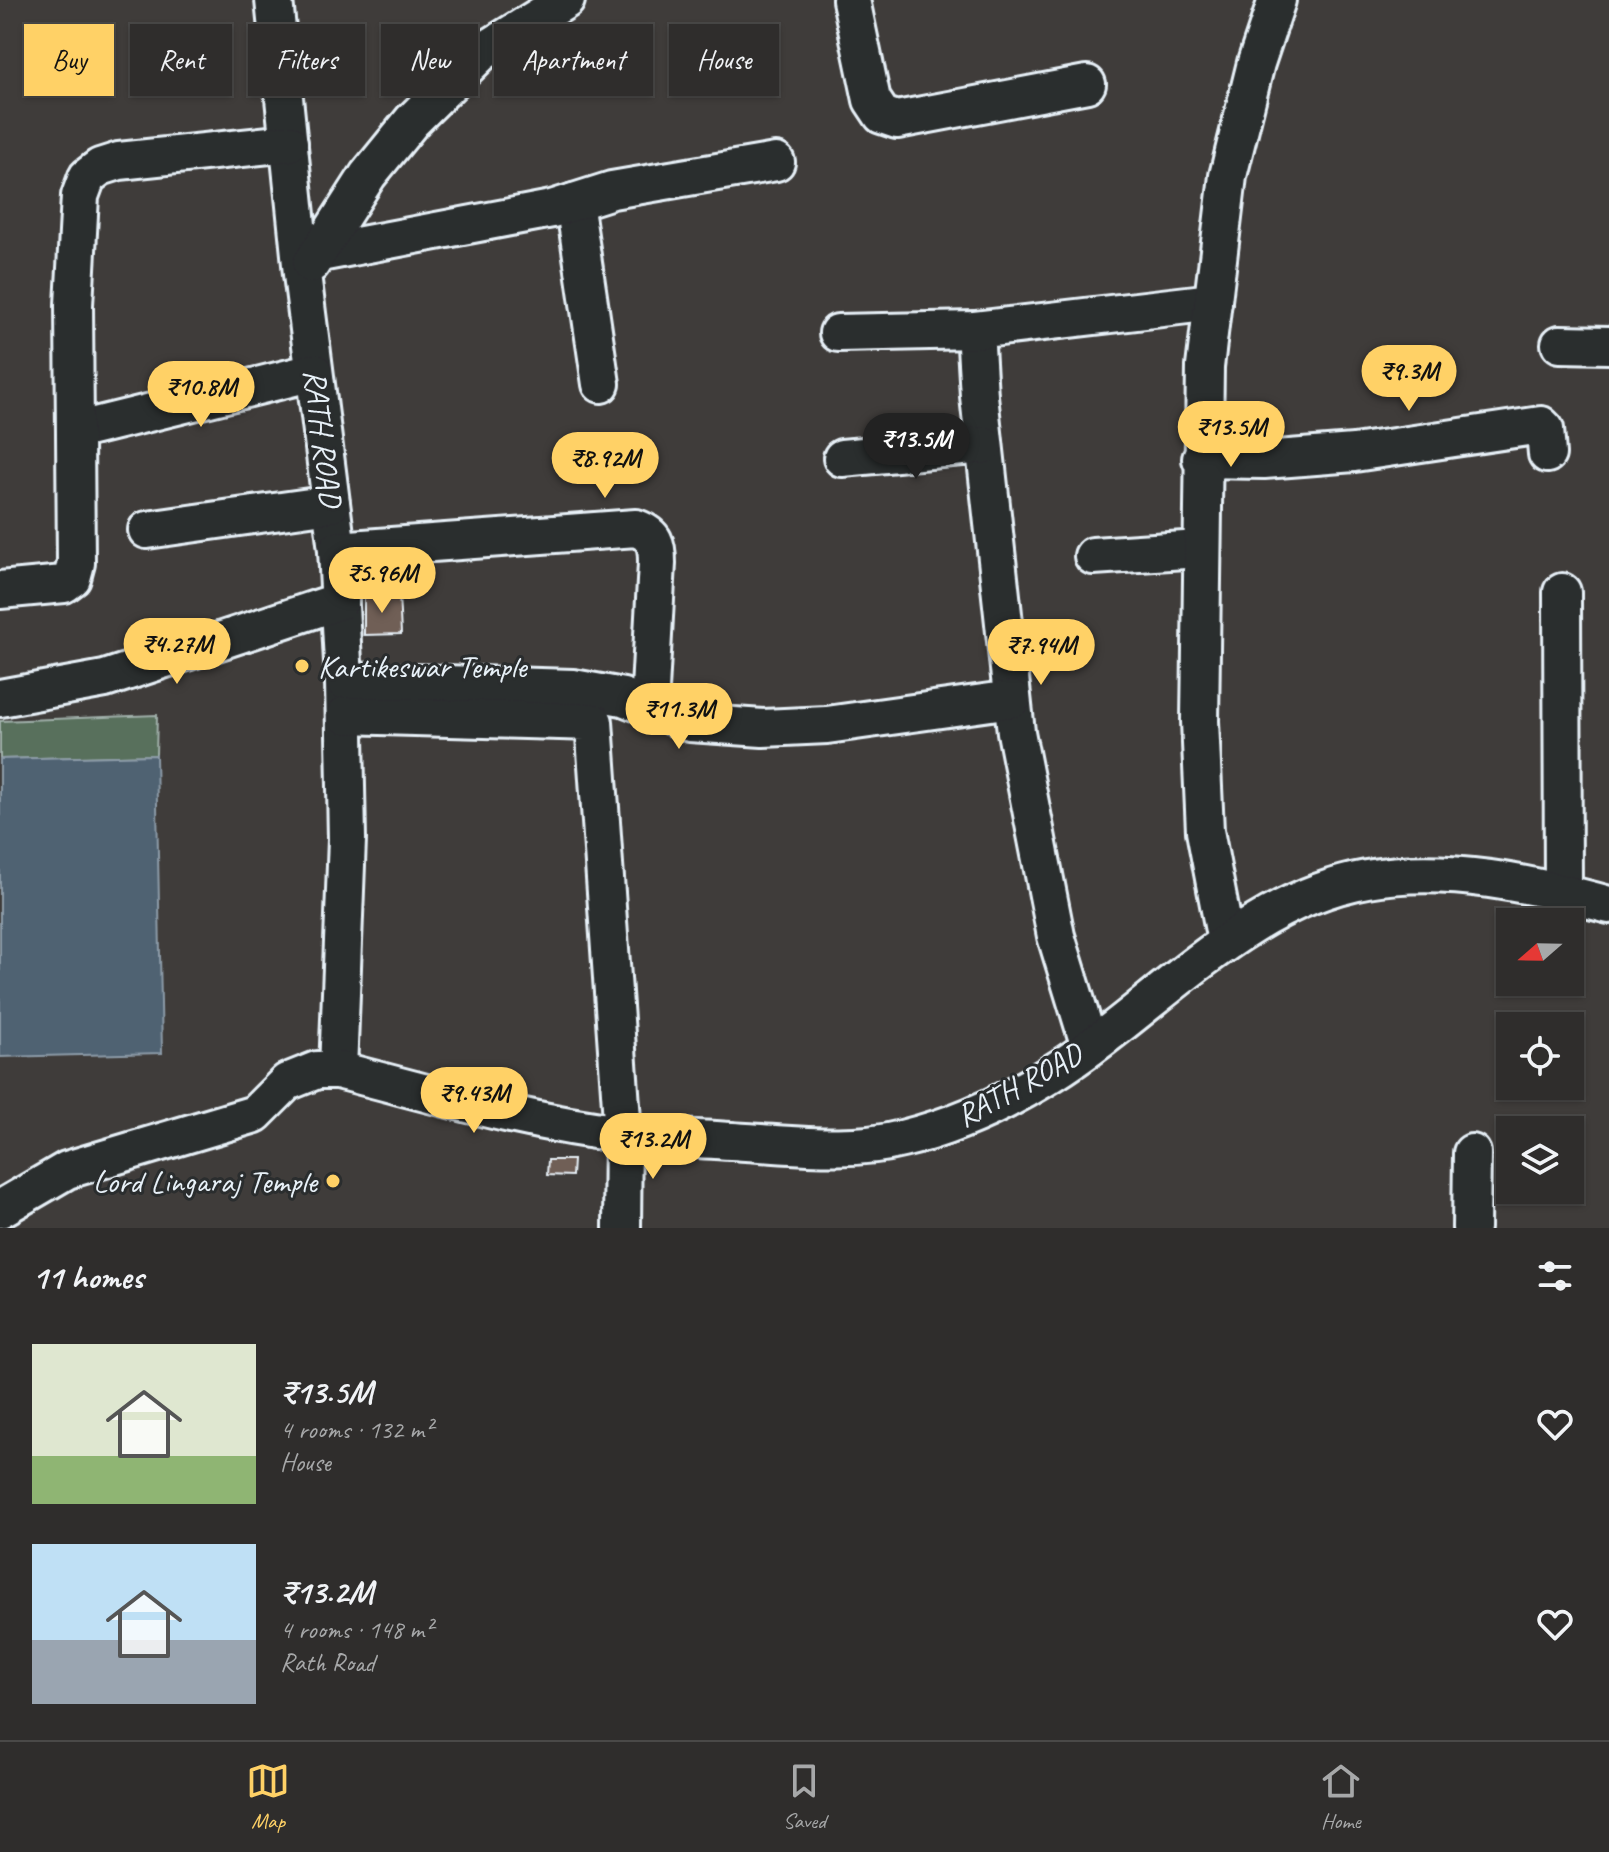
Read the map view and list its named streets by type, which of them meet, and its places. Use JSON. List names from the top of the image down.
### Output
{
  "streets": {
    "street": ["RATH ROAD"]
  },
  "places": ["Kartikeswar Temple", "Lord Lingaraj Temple"],
  "north": "left",
  "page": {
    "chip": [
      "Buy",
      "Rent",
      "Filters",
      "New",
      "Apartment",
      "House"
    ],
    "price": [
      "₹9.3M",
      "₹10.8M",
      "₹13.5M",
      "₹13.5M",
      "₹8.92M",
      "₹5.96M",
      "₹4.27M",
      "₹7.94M",
      "₹11.3M",
      "₹9.43M",
      "₹13.2M"
    ],
    "heading": "11 homes",
    "list": [
      {
        "name": "₹13.5M",
        "note": "4 rooms · 132 m² · House"
      },
      {
        "name": "₹13.2M",
        "note": "4 rooms · 148 m² · Rath Road"
      }
    ],
    "tabs": ["Map", "Saved", "Home"]
  }
}
